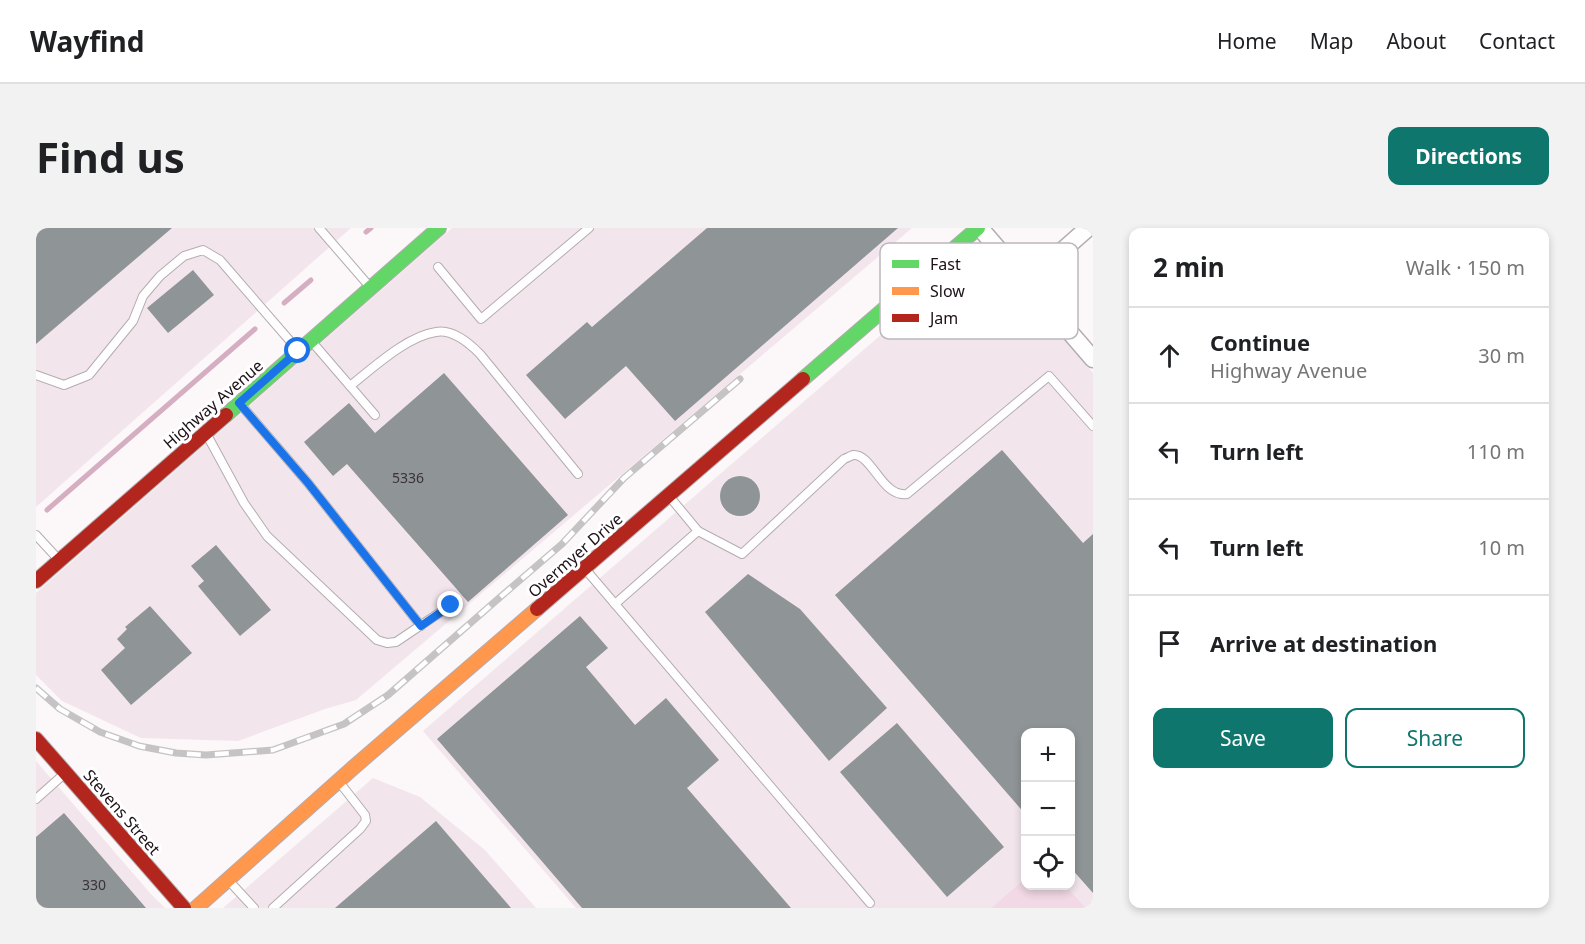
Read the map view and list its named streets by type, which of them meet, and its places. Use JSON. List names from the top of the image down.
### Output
{
  "streets": {
    "street": ["Highway Avenue", "Overmyer Drive", "Stevens Street"]
  },
  "house_numbers": ["5336", "330"],
  "legend": ["Fast", "Slow", "Jam"],
  "page": {
    "header": "Wayfind",
    "nav": [
      "Home",
      "Map",
      "About",
      "Contact"
    ],
    "buttons": [
      "Directions",
      ["Save", "Share"]
    ],
    "title": "Find us",
    "heading": ["2 min", "Walk · 150 m"],
    "list": [
      ["Continue", "Highway Avenue", "30 m"],
      ["Turn left", "110 m"],
      ["Turn left", "10 m"],
      "Arrive at destination"
    ],
    "map_buttons": ["+", "−"]
  }
}
